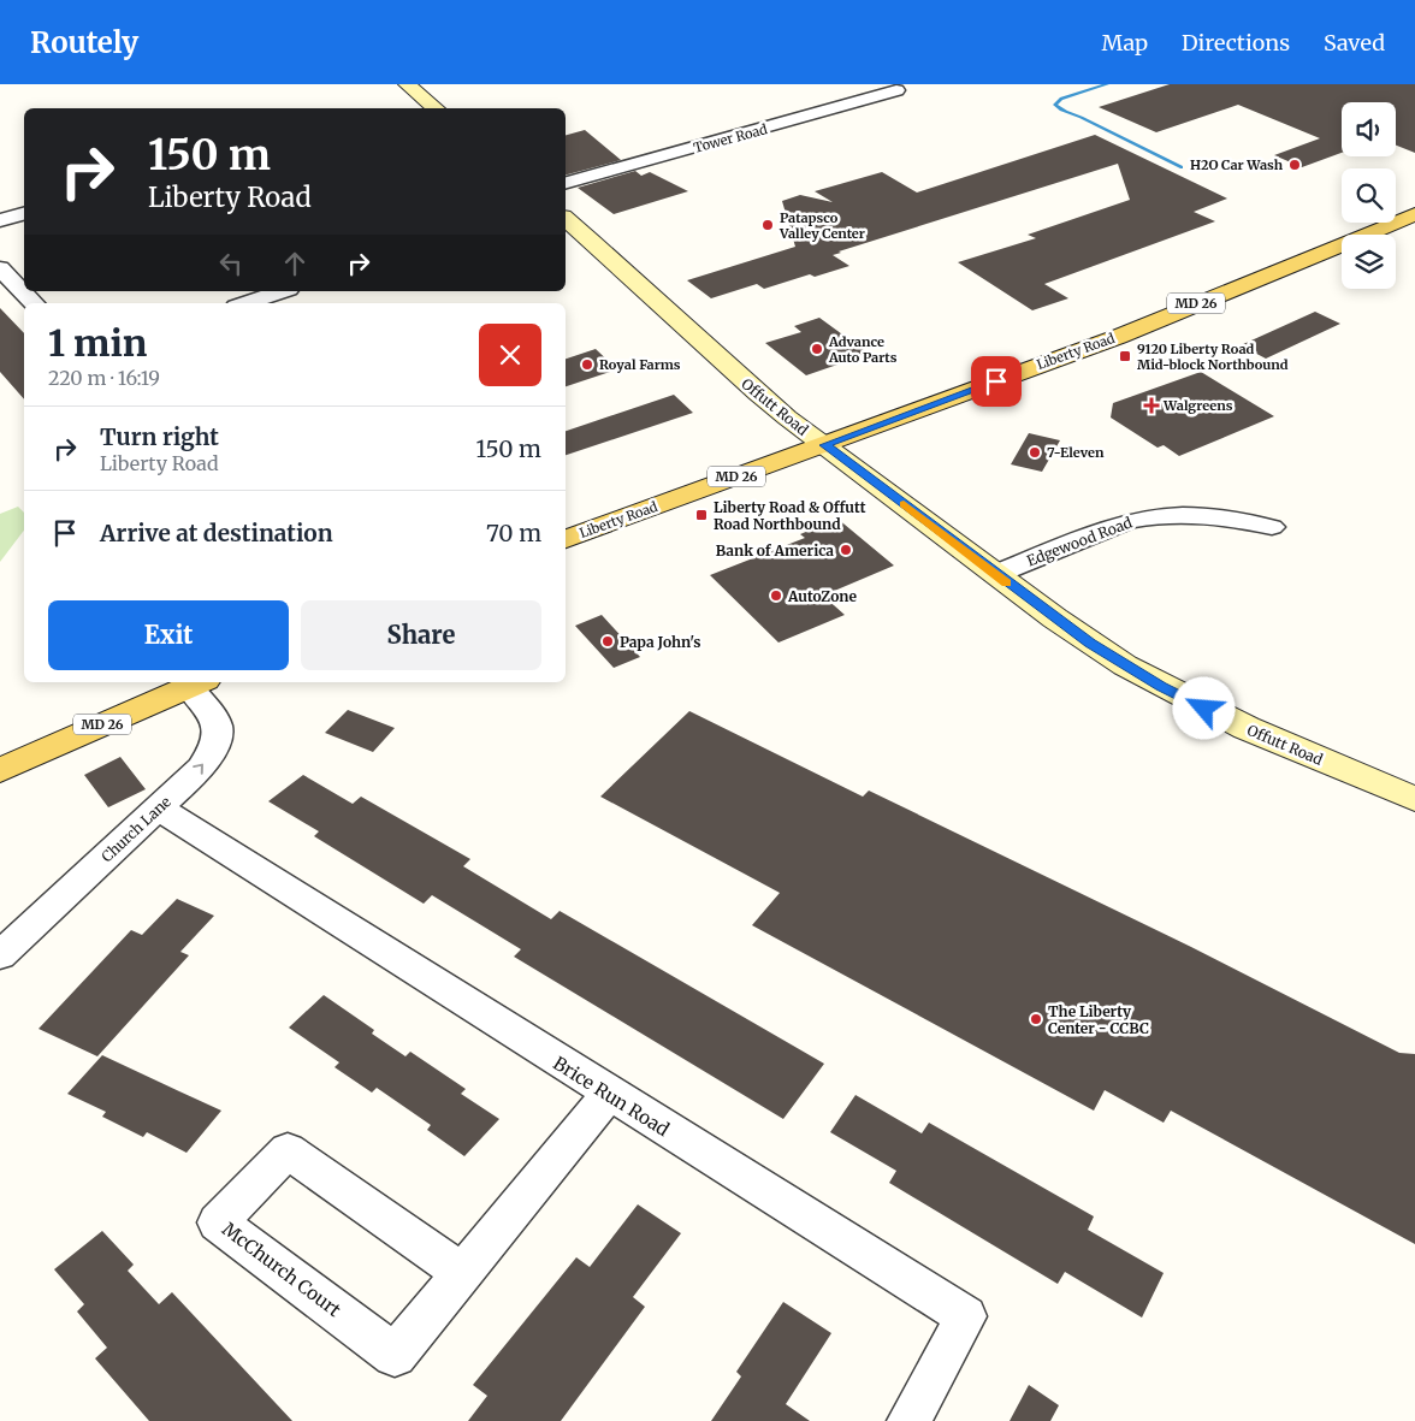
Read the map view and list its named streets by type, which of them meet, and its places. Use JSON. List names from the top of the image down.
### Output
{
  "streets": {
    "main road": ["MD 26", "Liberty Road"],
    "street": [
      "Tower Road",
      "Offutt Road",
      "Edgewood Road",
      "Church Lane",
      "Brice Run Road",
      "McChurch Court"
    ]
  },
  "crossings": [
    ["MD 26", "Church Lane"],
    ["Liberty Road", "Offutt Road"],
    ["Offutt Road", "Edgewood Road"],
    ["Church Lane", "Brice Run Road"],
    ["Brice Run Road", "McChurch Court"]
  ],
  "one_way": ["Church Lane"],
  "places": {
    "other": [
      "H2O Car Wash",
      "Patapsco Valley Center",
      "Advance Auto Parts",
      "Royal Farms",
      "7-Eleven",
      "Bank of America",
      "AutoZone",
      "Papa John's",
      "The Liberty Center - CCBC"
    ],
    "transit": ["9120 Liberty Road Mid-block Northbound", "Liberty Road & Offutt Road Northbound"],
    "health": ["Walgreens"]
  },
  "page": {
    "header": "Routely",
    "nav": ["Map", "Directions", "Saved"],
    "turn": ["150 m", "Liberty Road"],
    "heading": ["1 min", "220 m · 16:19"],
    "list": [
      {
        "name": "Turn right",
        "note": "Liberty Road",
        "value": "150 m"
      },
      {
        "name": "Arrive at destination",
        "value": "70 m"
      }
    ],
    "buttons": ["Exit", "Share"]
  }
}
